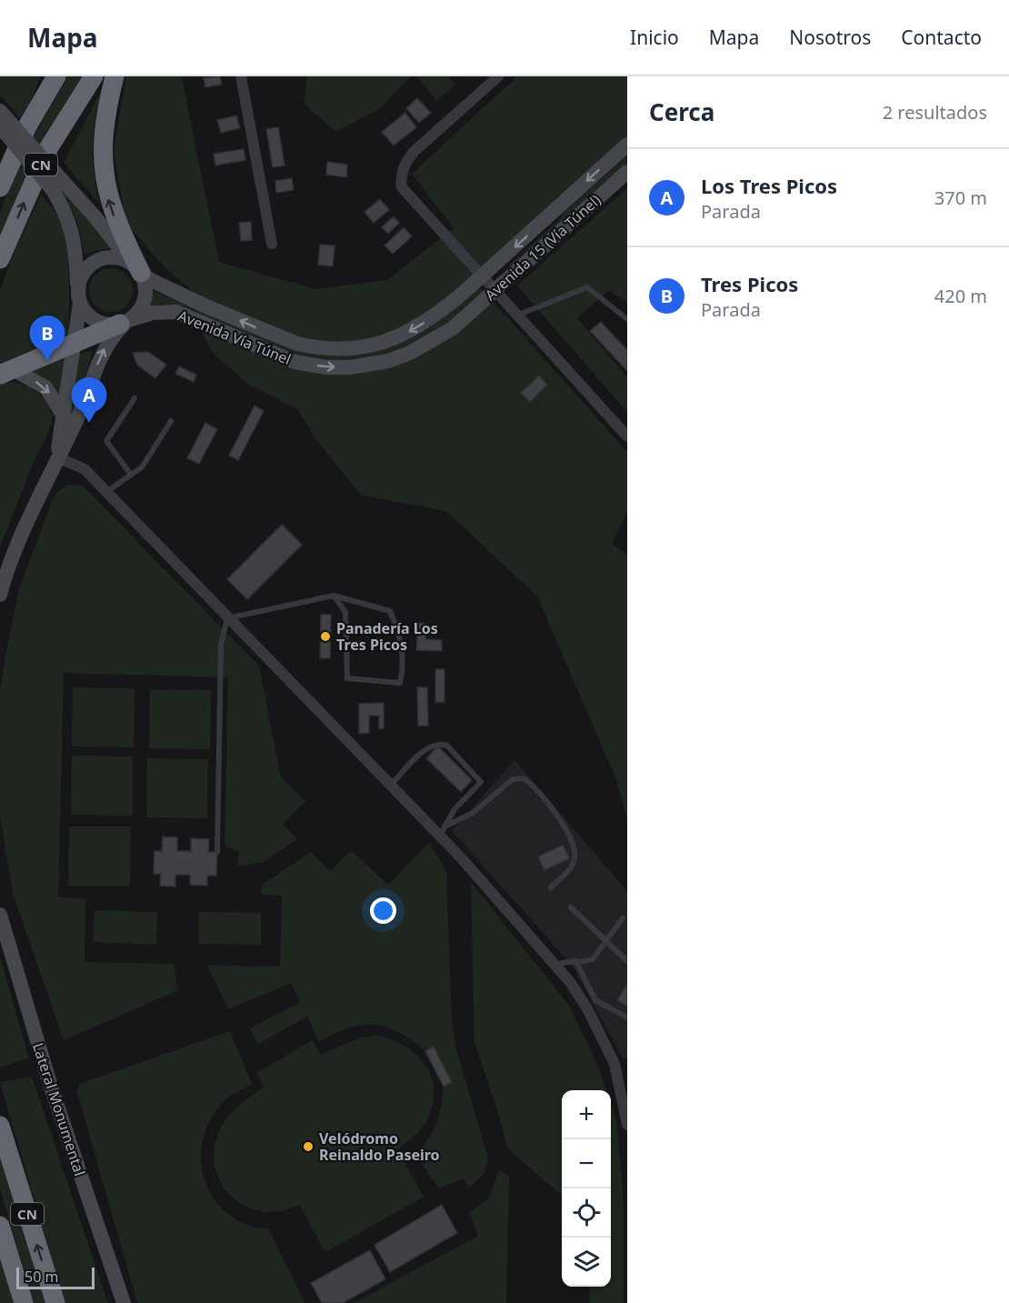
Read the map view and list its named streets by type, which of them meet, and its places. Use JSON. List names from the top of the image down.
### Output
{
  "streets": {
    "highway": ["CN"],
    "main road": ["Avenida 15 (Vía Túnel)", "Avenida Vía Túnel", "Lateral Monumental"]
  },
  "crossings": [
    ["Avenida 15 (Vía Túnel)", "Avenida Vía Túnel"]
  ],
  "places": ["Panadería Los Tres Picos", "Velódromo Reinaldo Paseiro"],
  "scale_bar": "50 m",
  "page": {
    "header": "Mapa",
    "nav": [
      "Inicio",
      "Mapa",
      "Nosotros",
      "Contacto"
    ],
    "heading": ["Cerca", "2 resultados"],
    "list": [
      {
        "mark": "A",
        "name": "Los Tres Picos",
        "note": "Parada",
        "value": "370 m"
      },
      {
        "mark": "B",
        "name": "Tres Picos",
        "note": "Parada",
        "value": "420 m"
      }
    ],
    "pins": ["B", "A"],
    "map_buttons": ["+", "−"],
    "scale": "50 m"
  }
}
